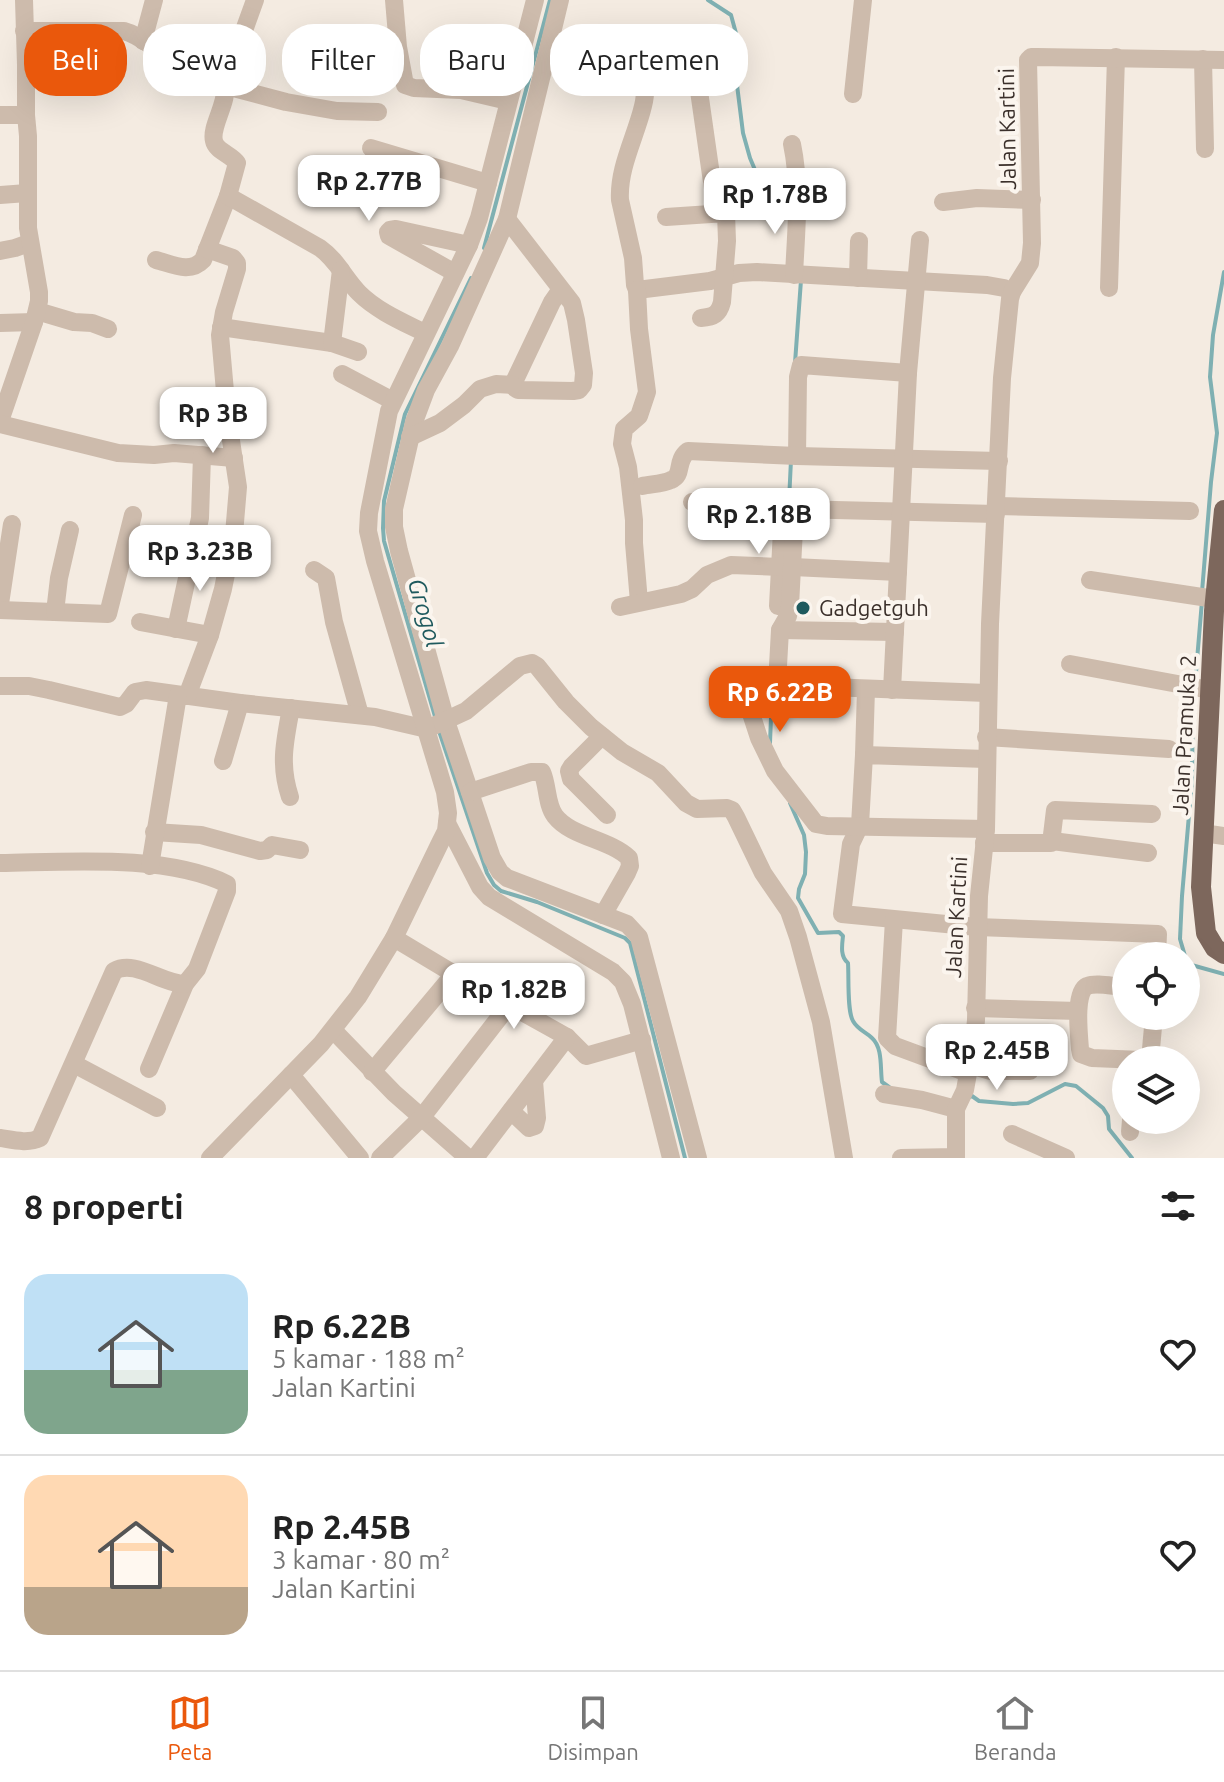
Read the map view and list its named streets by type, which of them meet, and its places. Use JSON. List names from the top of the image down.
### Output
{
  "streets": {
    "main road": ["Jalan Pramuka 2"],
    "street": ["Jalan Kartini"]
  },
  "water": ["Grogol"],
  "places": ["Gadgetguh"],
  "page": {
    "chip": [
      "Beli",
      "Sewa",
      "Filter",
      "Baru",
      "Apartemen"
    ],
    "price": [
      "Rp 2.77B",
      "Rp 1.78B",
      "Rp 3B",
      "Rp 2.18B",
      "Rp 3.23B",
      "Rp 6.22B",
      "Rp 1.82B",
      "Rp 2.45B"
    ],
    "heading": "8 properti",
    "list": [
      {
        "name": "Rp 6.22B",
        "note": "5 kamar · 188 m² · Jalan Kartini"
      },
      {
        "name": "Rp 2.45B",
        "note": "3 kamar · 80 m² · Jalan Kartini"
      }
    ],
    "tabs": ["Peta", "Disimpan", "Beranda"]
  }
}
